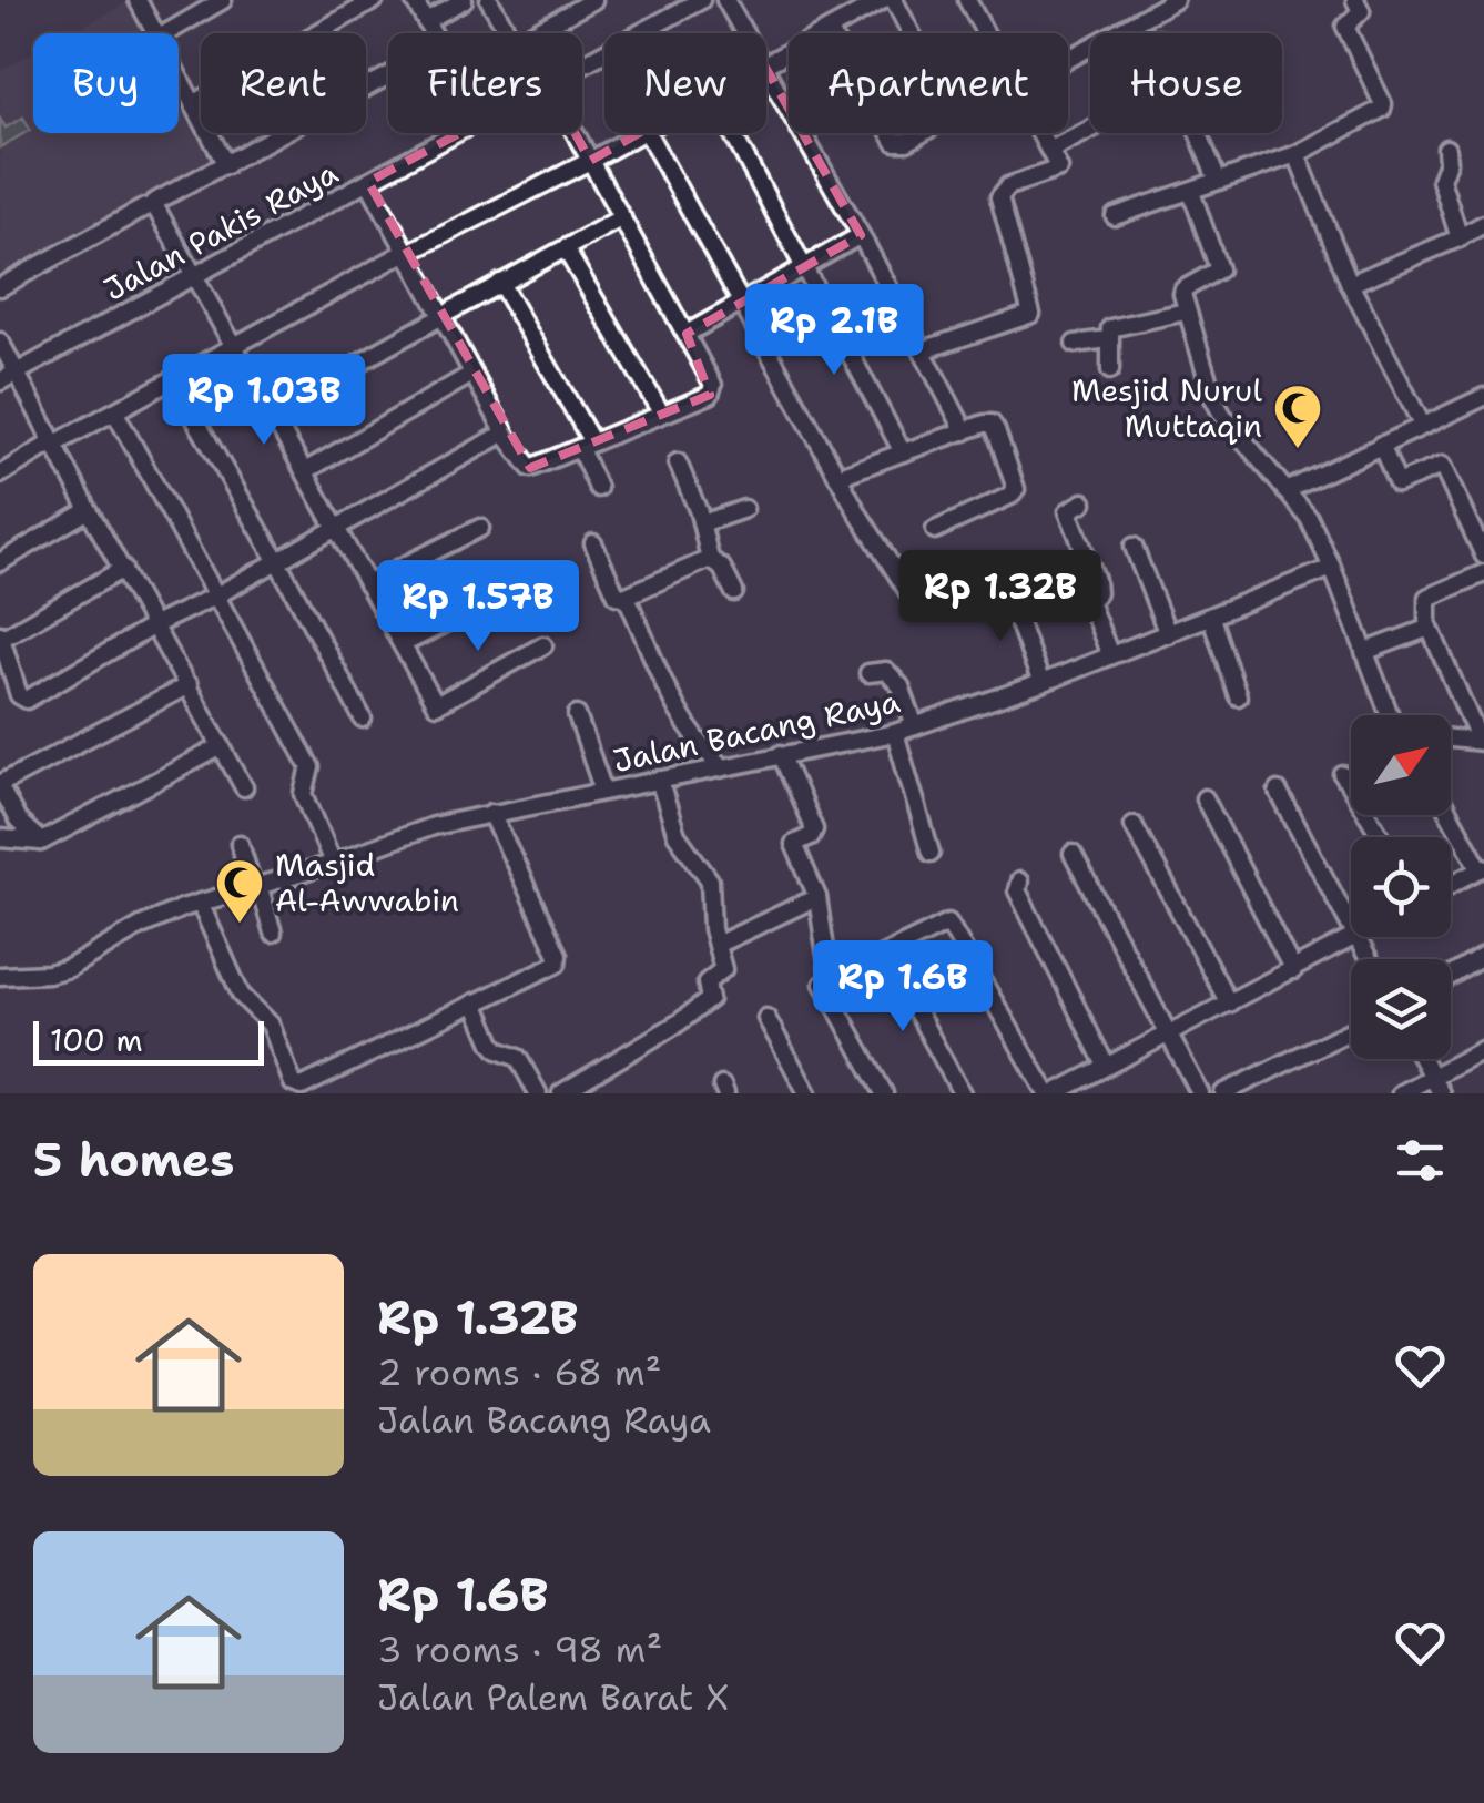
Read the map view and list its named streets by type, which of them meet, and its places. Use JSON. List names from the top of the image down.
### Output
{
  "streets": {
    "street": ["Jalan Pakis Raya", "Jalan Bacang Raya"]
  },
  "places": {
    "mosque": ["Mesjid Nurul Muttaqin", "Masjid Al-Awwabin"]
  },
  "scale_bar": "100 m",
  "north": "top right",
  "page": {
    "chip": [
      "Buy",
      "Rent",
      "Filters",
      "New",
      "Apartment",
      "House"
    ],
    "price": [
      "Rp 2.1B",
      "Rp 1.03B",
      "Rp 1.32B",
      "Rp 1.57B",
      "Rp 1.6B"
    ],
    "scale": "100 m",
    "heading": "5 homes",
    "list": [
      {
        "name": "Rp 1.32B",
        "note": "2 rooms · 68 m² · Jalan Bacang Raya"
      },
      {
        "name": "Rp 1.6B",
        "note": "3 rooms · 98 m² · Jalan Palem Barat X"
      }
    ]
  }
}
